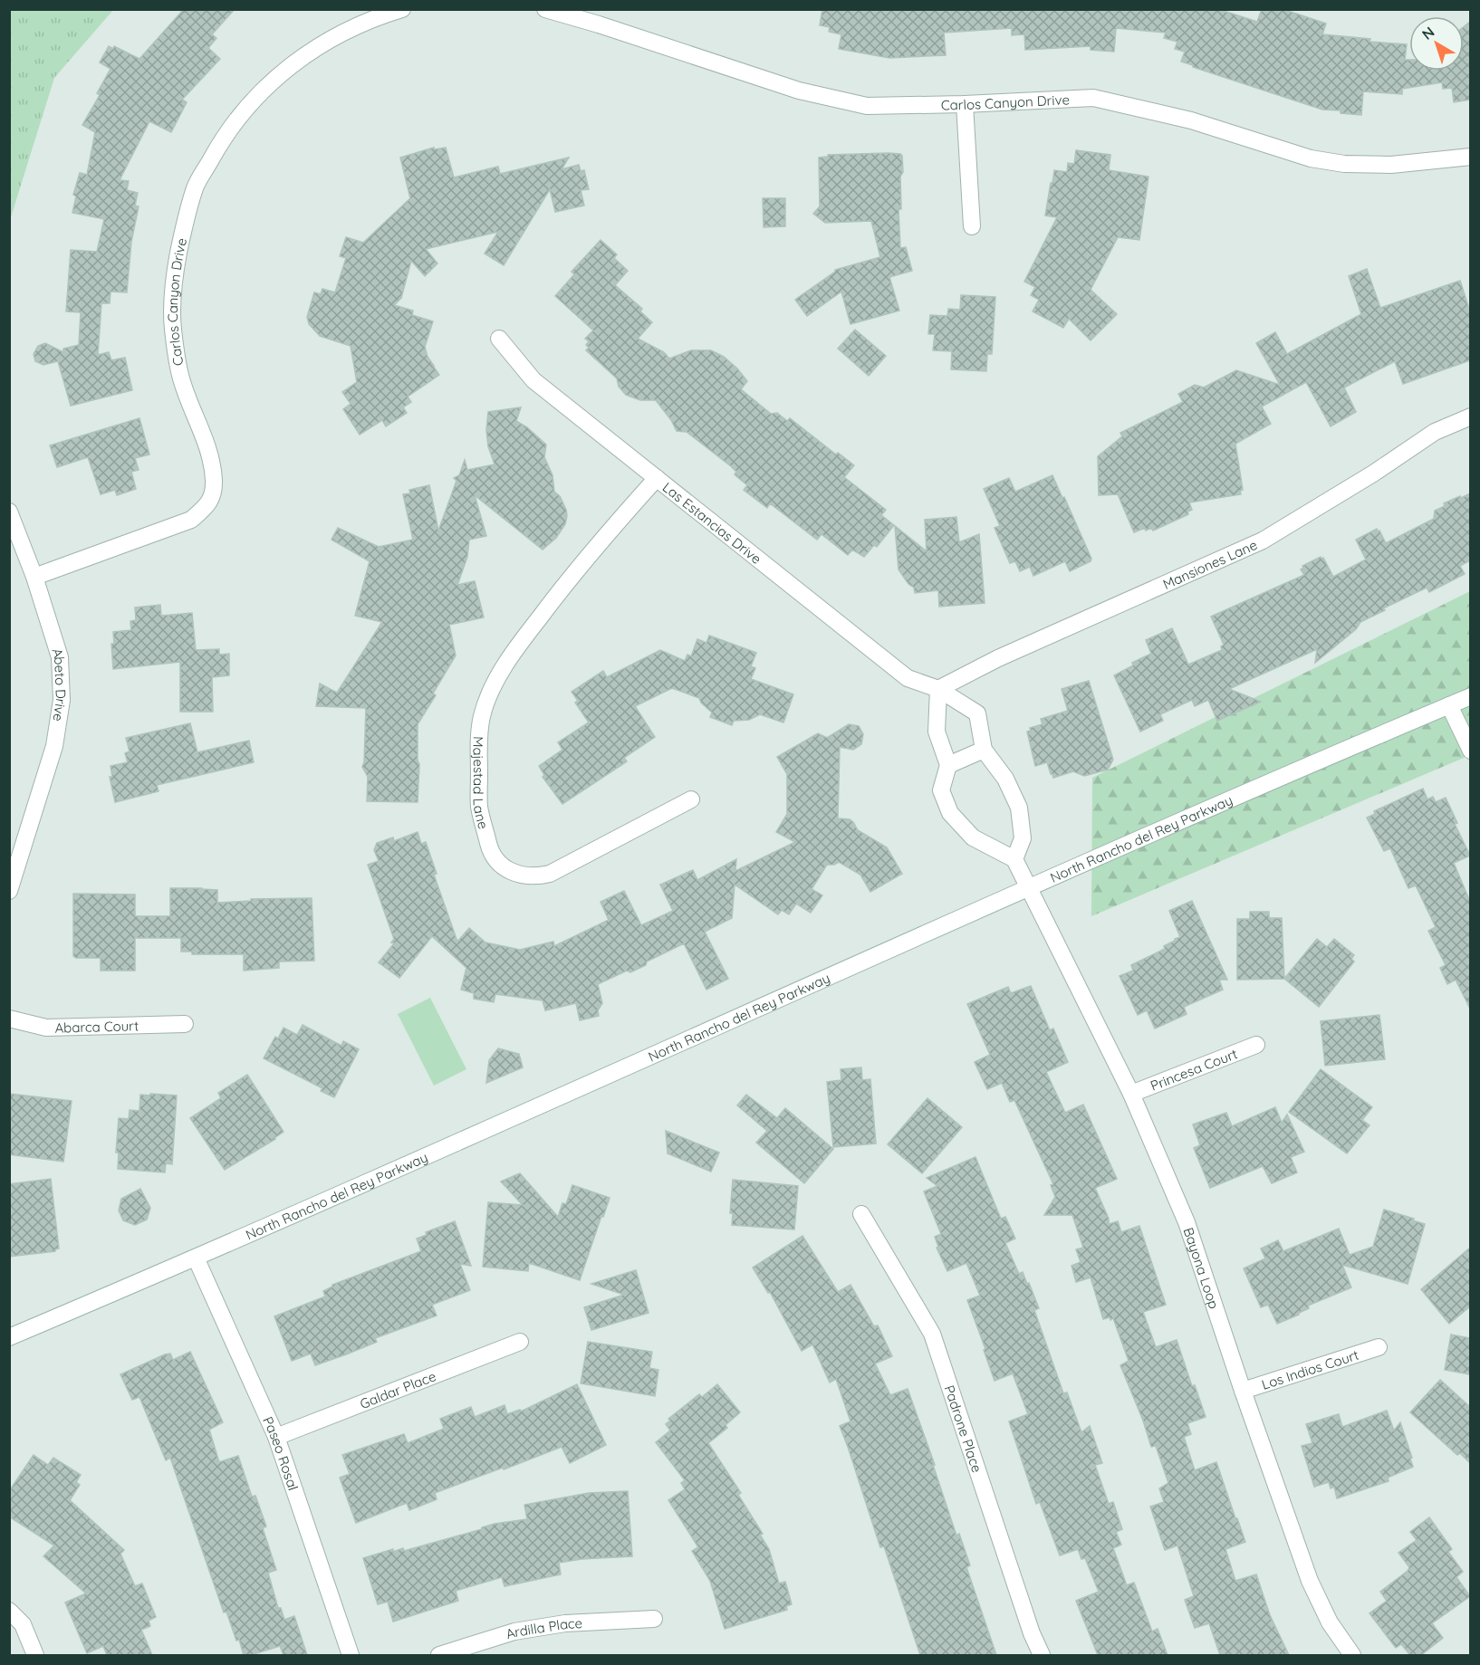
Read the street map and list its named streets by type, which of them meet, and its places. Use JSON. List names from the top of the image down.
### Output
{
  "streets": {
    "street": [
      "Carlos Canyon Drive",
      "Las Estancias Drive",
      "Mansiones Lane",
      "Abeto Drive",
      "Majestad Lane",
      "North Rancho del Rey Parkway",
      "Abarca Court",
      "Princesa Court",
      "Bayona Loop",
      "Los Indios Court",
      "Galdar Place",
      "Padrone Place",
      "Paseo Rosal",
      "Ardilla Place"
    ]
  },
  "crossings": [
    ["Carlos Canyon Drive", "Abeto Drive"],
    ["Las Estancias Drive", "Mansiones Lane"],
    ["Las Estancias Drive", "Majestad Lane"],
    ["North Rancho del Rey Parkway", "Bayona Loop"],
    ["North Rancho del Rey Parkway", "Paseo Rosal"],
    ["Princesa Court", "Bayona Loop"],
    ["Bayona Loop", "Los Indios Court"],
    ["Galdar Place", "Paseo Rosal"]
  ],
  "north": "top left"
}
